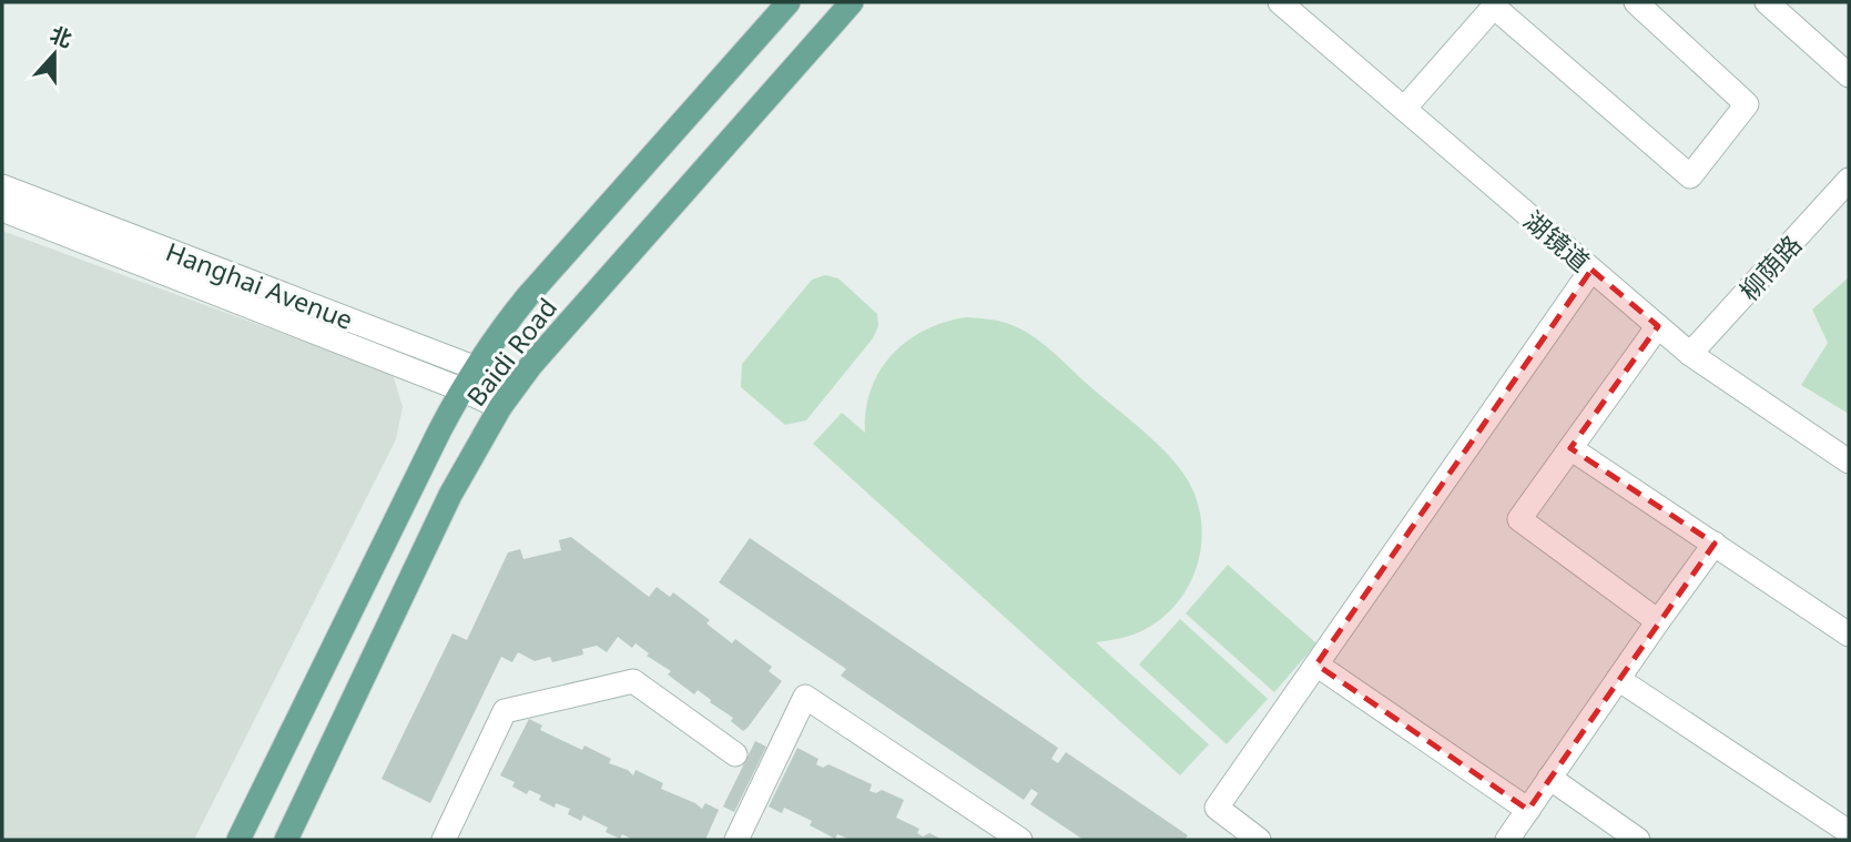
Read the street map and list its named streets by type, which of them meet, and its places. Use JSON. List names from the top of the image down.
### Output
{
  "streets": {
    "main road": ["Baidi Road"],
    "street": ["湖镜道", "柳荫路", "Hanghai Avenue"]
  },
  "crossings": [
    ["湖镜道", "柳荫路"],
    ["Hanghai Avenue", "Baidi Road"]
  ],
  "north": "top"
}
